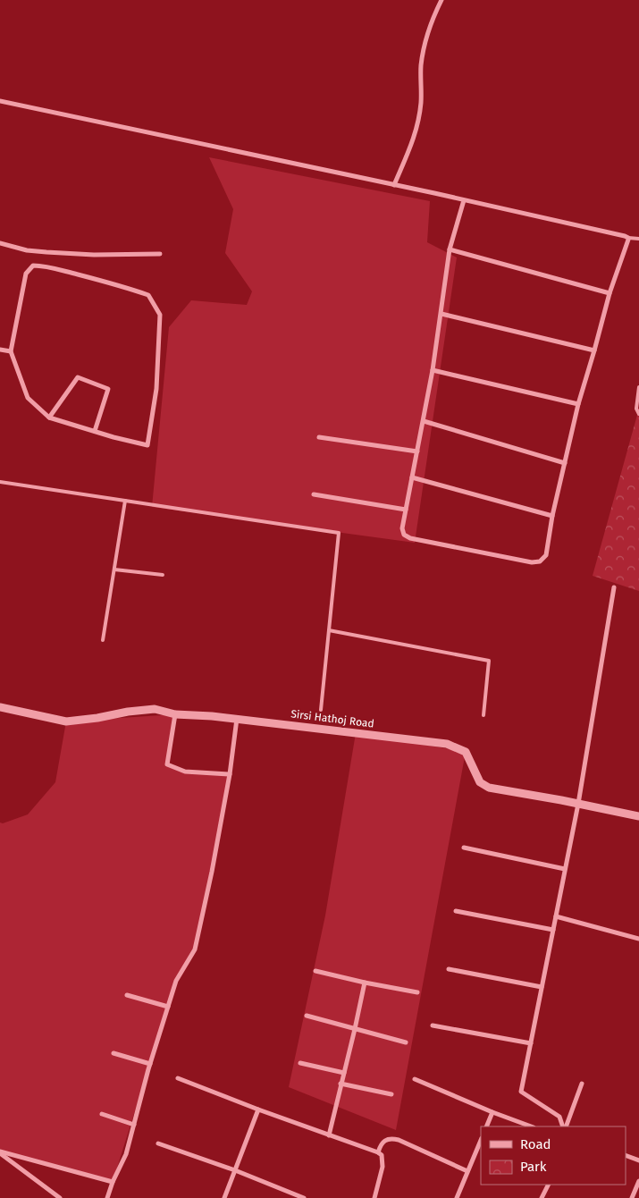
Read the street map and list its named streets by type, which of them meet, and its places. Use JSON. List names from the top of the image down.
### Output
{
  "streets": {
    "street": ["Sirsi Hathoj Road"]
  },
  "legend": ["Road", "Park"]
}
